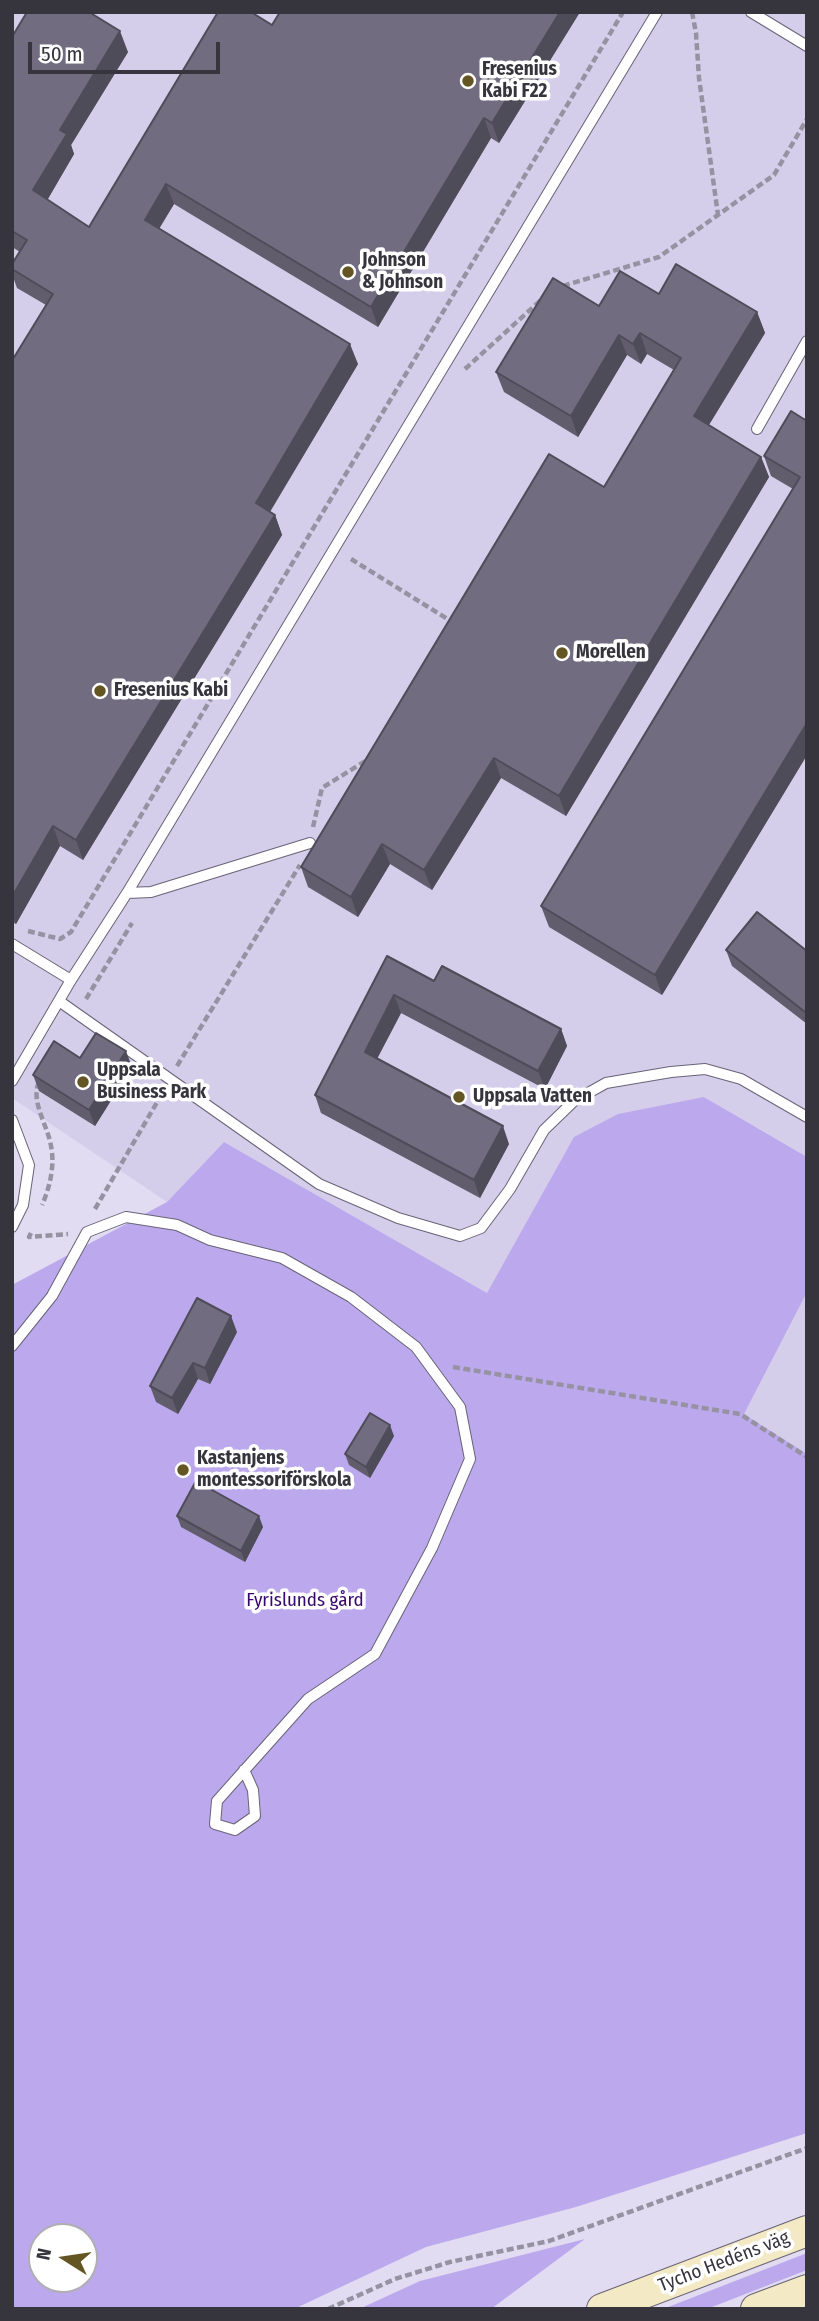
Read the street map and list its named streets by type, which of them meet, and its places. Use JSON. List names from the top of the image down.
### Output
{
  "streets": {
    "main road": ["Tycho Hedéns väg"]
  },
  "parks": ["Fyrislunds gård"],
  "places": [
    "Fresenius Kabi F22",
    "Johnson & Johnson",
    "Morellen",
    "Fresenius Kabi",
    "Uppsala Business Park",
    "Uppsala Vatten",
    "Kastanjens montessoriförskola"
  ],
  "scale_bar": "50 m",
  "north": "left"
}
